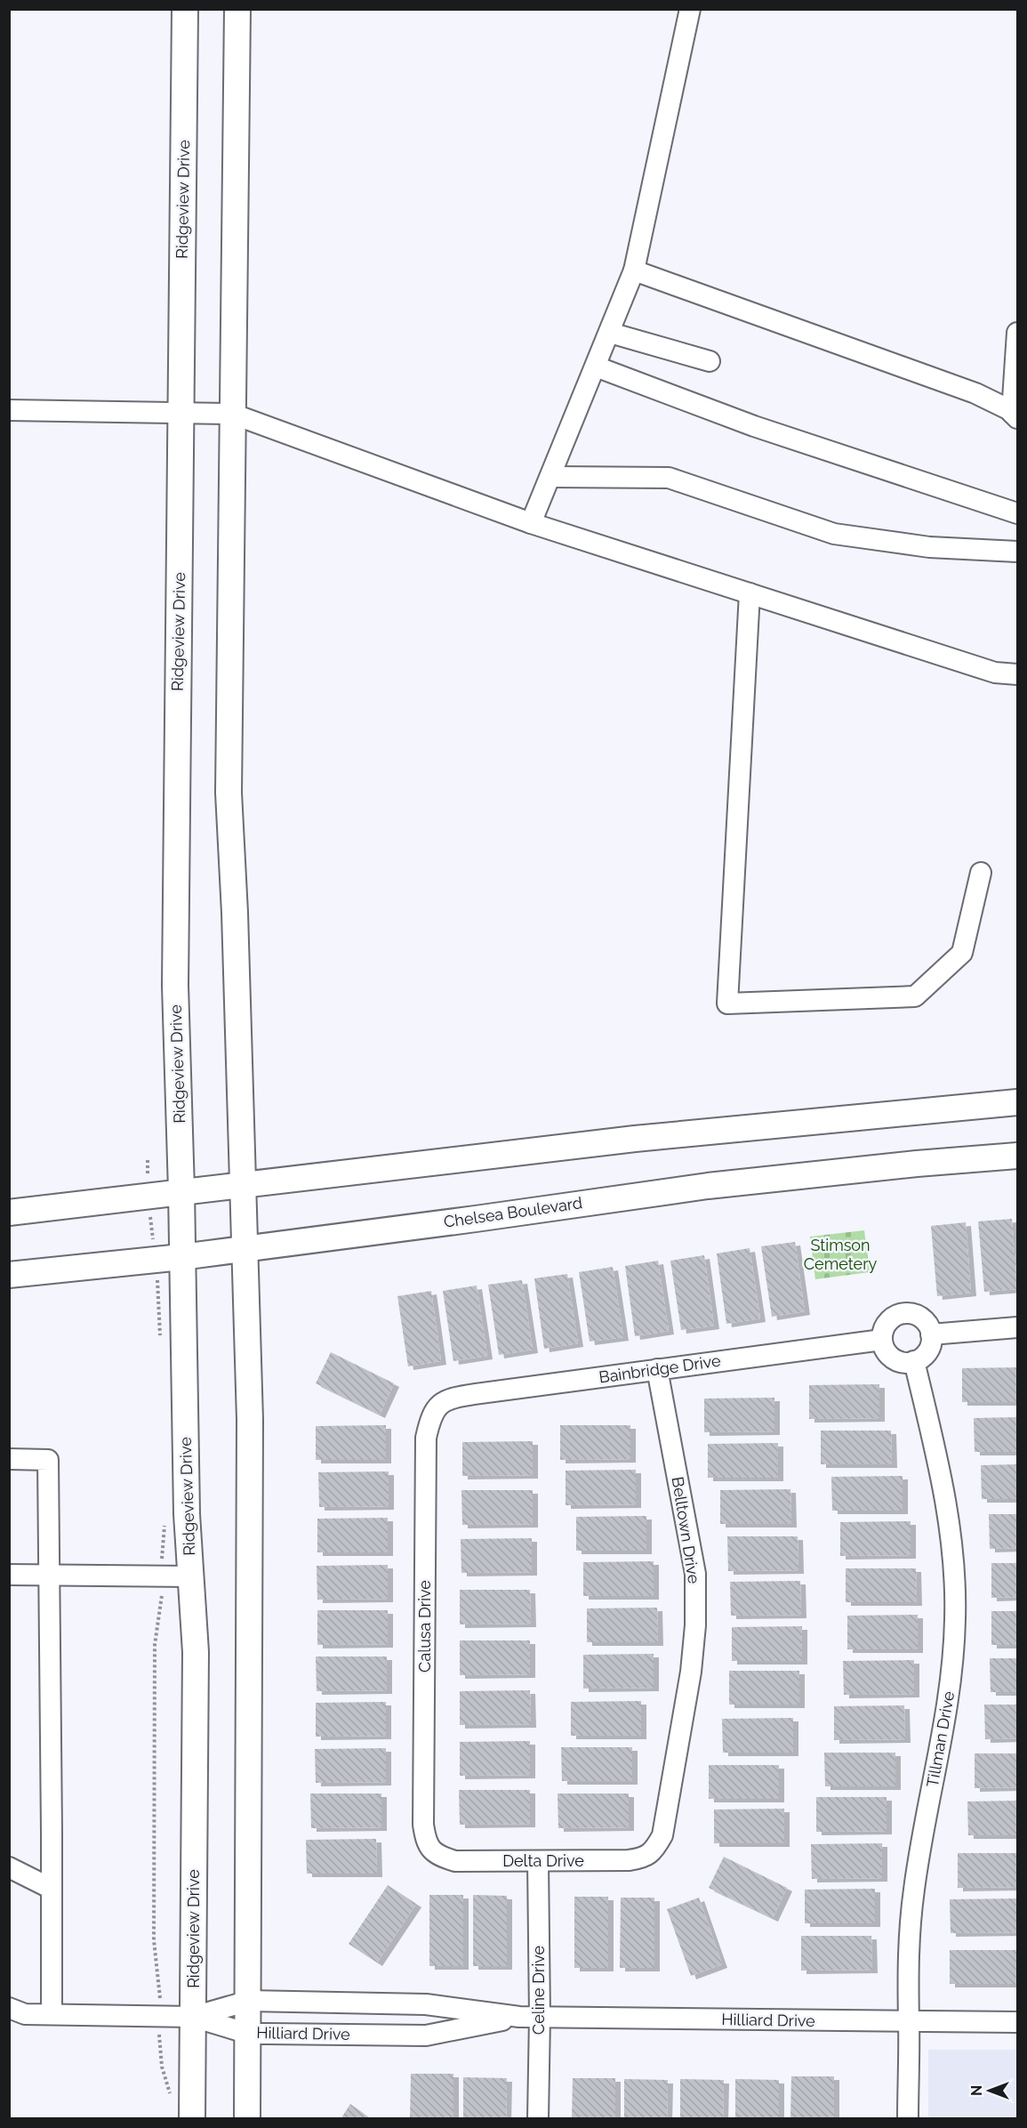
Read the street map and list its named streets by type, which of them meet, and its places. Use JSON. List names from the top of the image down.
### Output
{
  "streets": {
    "main road": ["Ridgeview Drive", "Chelsea Boulevard"],
    "street": [
      "Bainbridge Drive",
      "Belltown Drive",
      "Calusa Drive",
      "Tillman Drive",
      "Delta Drive",
      "Celine Drive",
      "Hilliard Drive"
    ]
  },
  "crossings": [
    ["Ridgeview Drive", "Chelsea Boulevard"],
    ["Ridgeview Drive", "Hilliard Drive"],
    ["Bainbridge Drive", "Belltown Drive"],
    ["Bainbridge Drive", "Calusa Drive"],
    ["Bainbridge Drive", "Tillman Drive"],
    ["Belltown Drive", "Delta Drive"],
    ["Calusa Drive", "Delta Drive"],
    ["Tillman Drive", "Hilliard Drive"],
    ["Delta Drive", "Celine Drive"],
    ["Celine Drive", "Hilliard Drive"]
  ],
  "parks": ["Stimson Cemetery"],
  "north": "left"
}
